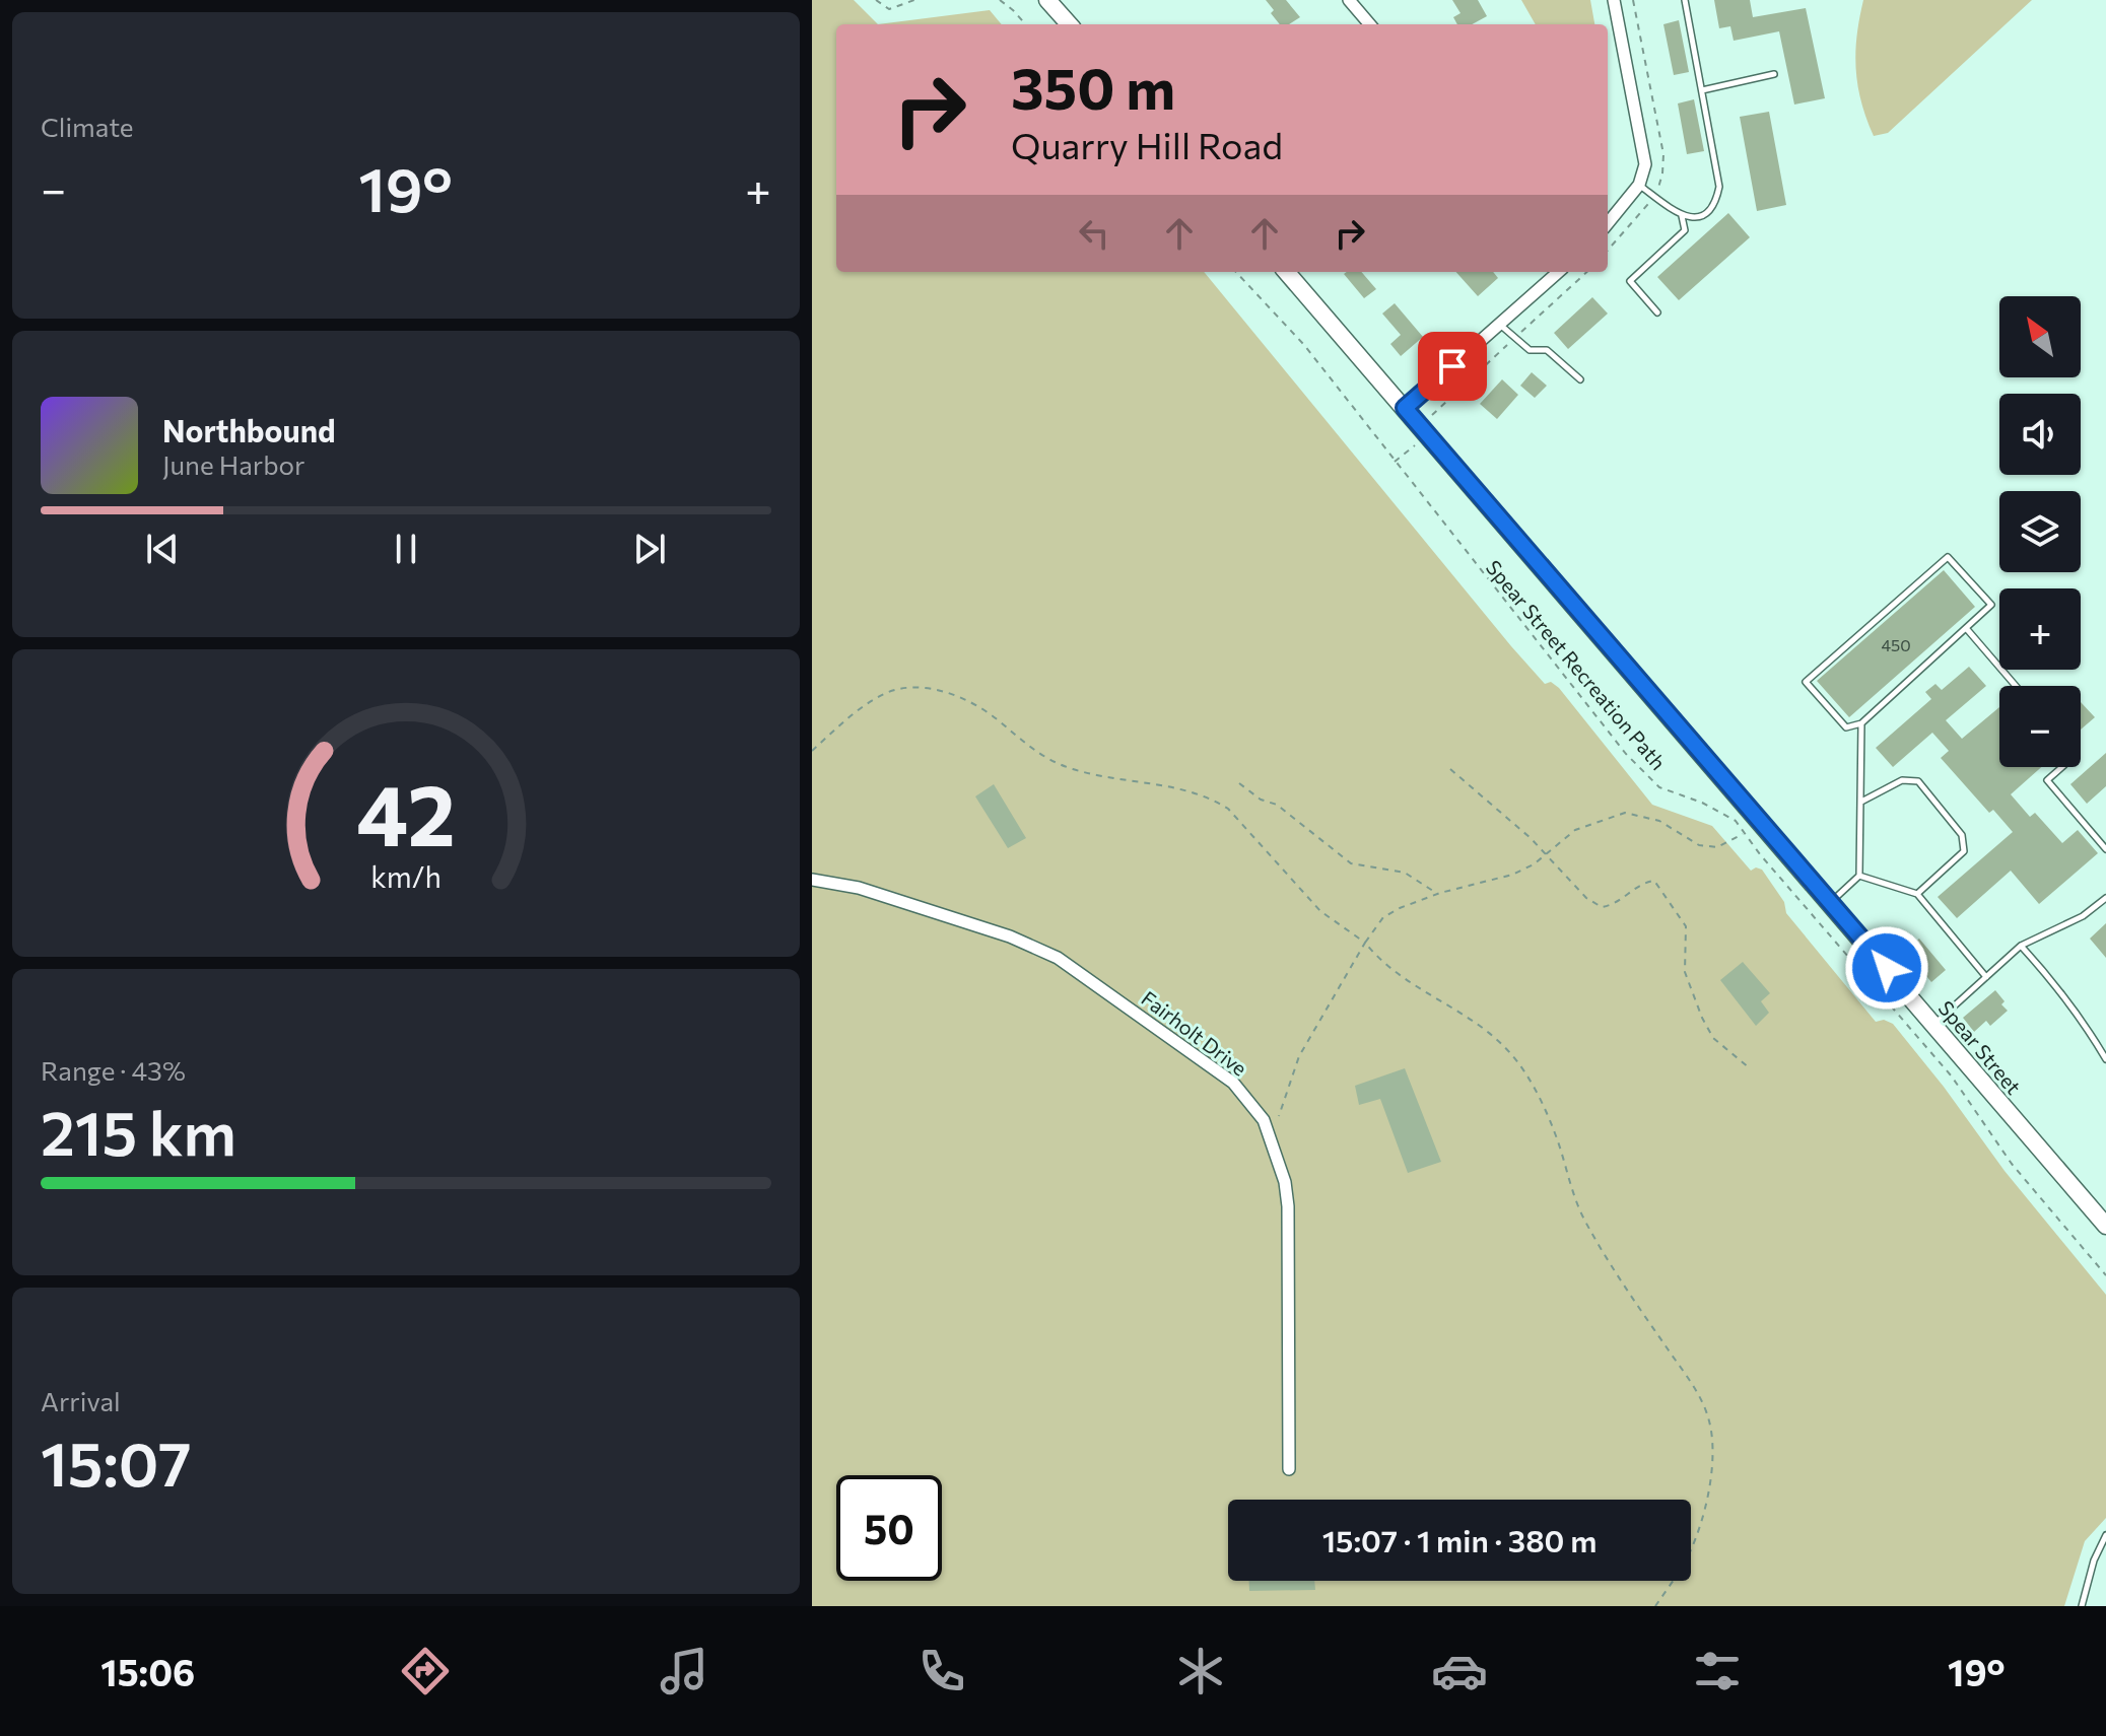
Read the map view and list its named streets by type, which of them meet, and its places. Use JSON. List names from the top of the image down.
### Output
{
  "streets": {
    "main road": ["Spear Street"],
    "street": ["Fairholt Drive"],
    "path": ["Spear Street Recreation Path"]
  },
  "house_numbers": ["450"],
  "north": "top left",
  "page": {
    "tile": [
      "Climate",
      ["Range · 43%", "215 km"],
      ["Arrival", "15:07"]
    ],
    "turn": ["350 m", "Quarry Hill Road"],
    "heat": ["−", "19°", "+"],
    "map_buttons": ["+", "−"],
    "song": ["Northbound", "June Harbor"],
    "limit": "50",
    "trip": "15:07 · 1 min · 380 m",
    "tabs": ["15:06", "19°"],
    "gauge": ["42", "km/h"]
  }
}
